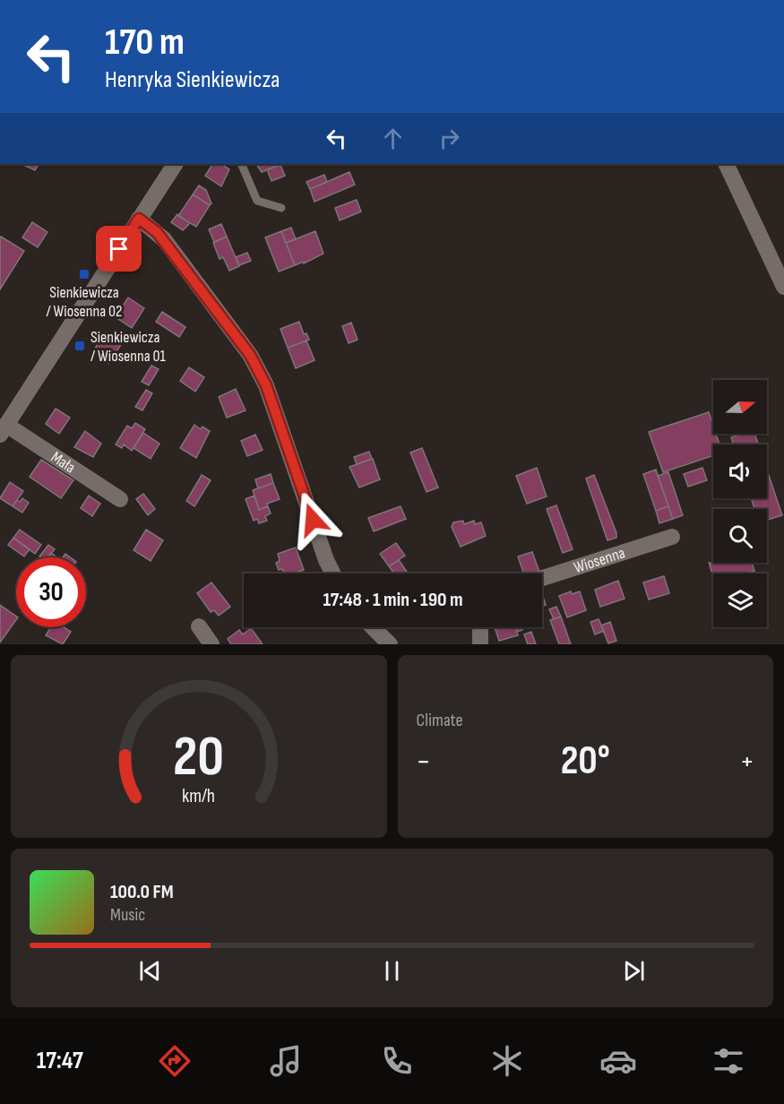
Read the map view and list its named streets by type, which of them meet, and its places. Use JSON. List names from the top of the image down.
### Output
{
  "streets": {
    "street": ["Mała", "Wiosenna"]
  },
  "places": {
    "transit": ["Sienkiewicza / Wiosenna 02", "Sienkiewicza / Wiosenna 01"]
  },
  "north": "right",
  "page": {
    "turn": ["170 m", "Henryka Sienkiewicza"],
    "limit": "30",
    "trip": "17:48 · 1 min · 190 m",
    "tile": "Climate",
    "heat": ["−", "20°", "+"],
    "song": ["100.0 FM", "Music"],
    "tabs": "17:47",
    "gauge": ["20", "km/h"]
  }
}
